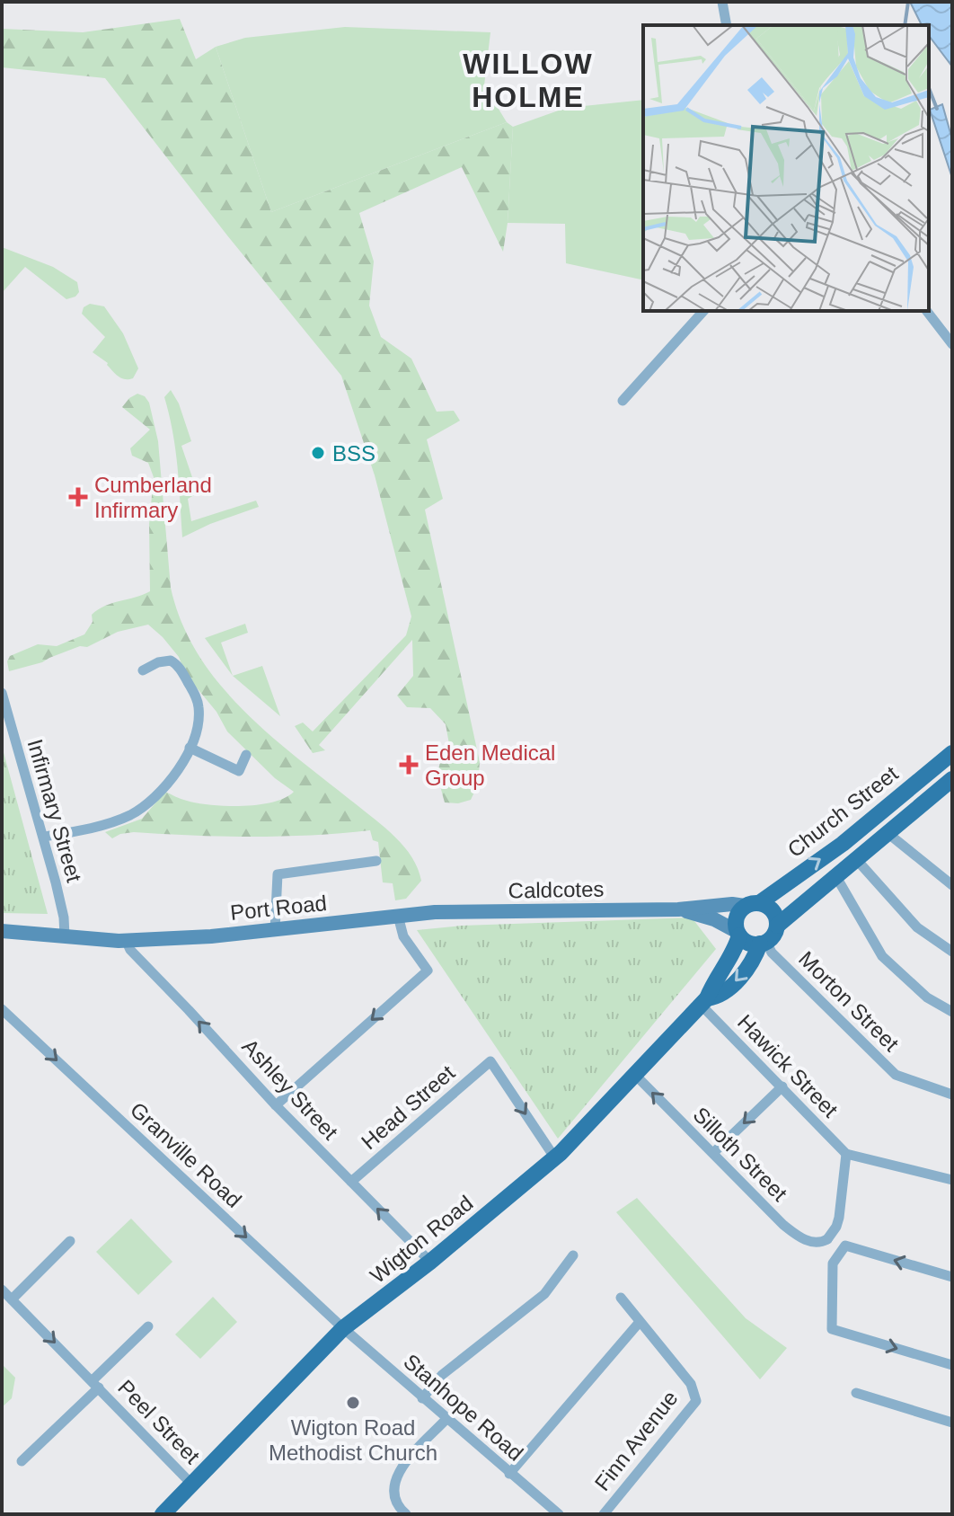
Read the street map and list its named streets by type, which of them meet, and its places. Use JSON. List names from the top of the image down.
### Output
{
  "streets": {
    "main road": [
      "Church Street",
      "Caldcotes",
      "Port Road",
      "Wigton Road"
    ],
    "street": [
      "Infirmary Street",
      "Morton Street",
      "Hawick Street",
      "Ashley Street",
      "Head Street",
      "Silloth Street",
      "Granville Road",
      "Stanhope Road",
      "Peel Street",
      "Finn Avenue"
    ]
  },
  "crossings": [
    ["Infirmary Street", "Port Road"],
    ["Church Street", "Caldcotes"],
    ["Church Street", "Morton Street"],
    ["Church Street", "Wigton Road"],
    ["Caldcotes", "Port Road"],
    ["Caldcotes", "Morton Street"],
    ["Caldcotes", "Wigton Road"],
    ["Port Road", "Ashley Street"],
    ["Morton Street", "Wigton Road"],
    ["Hawick Street", "Wigton Road"],
    ["Ashley Street", "Head Street"],
    ["Ashley Street", "Wigton Road"],
    ["Head Street", "Wigton Road"],
    ["Silloth Street", "Wigton Road"],
    ["Granville Road", "Wigton Road"],
    ["Granville Road", "Stanhope Road"],
    ["Wigton Road", "Stanhope Road"],
    ["Wigton Road", "Peel Street"]
  ],
  "one_way": ["Ashley Street", "Silloth Street", "Granville Road"],
  "districts": ["WILLOW HOLME"],
  "places": {
    "other": ["BSS", "Wigton Road Methodist Church"],
    "health": ["Cumberland Infirmary", "Eden Medical Group"]
  }
}
